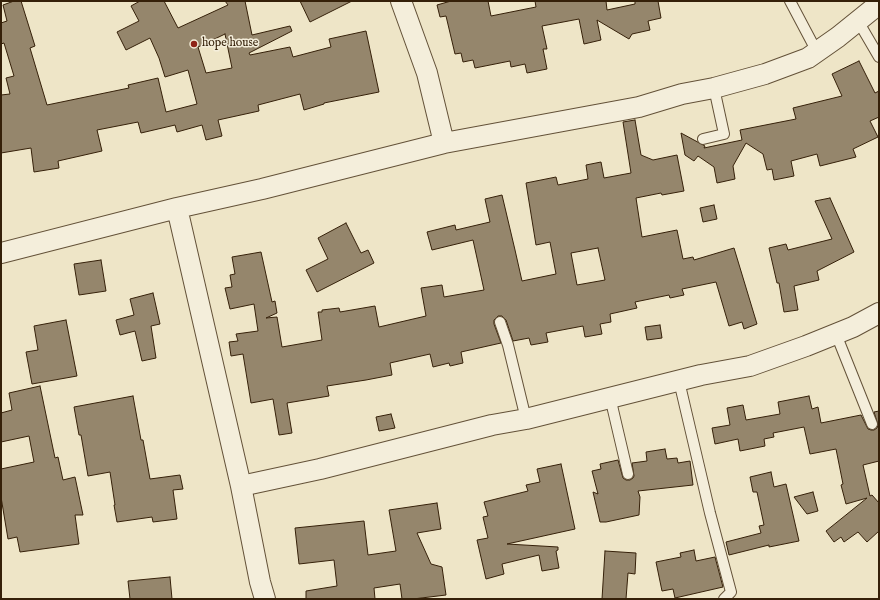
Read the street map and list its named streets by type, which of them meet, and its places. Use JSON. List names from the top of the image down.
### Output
{
  "places": ["hope house"]
}
